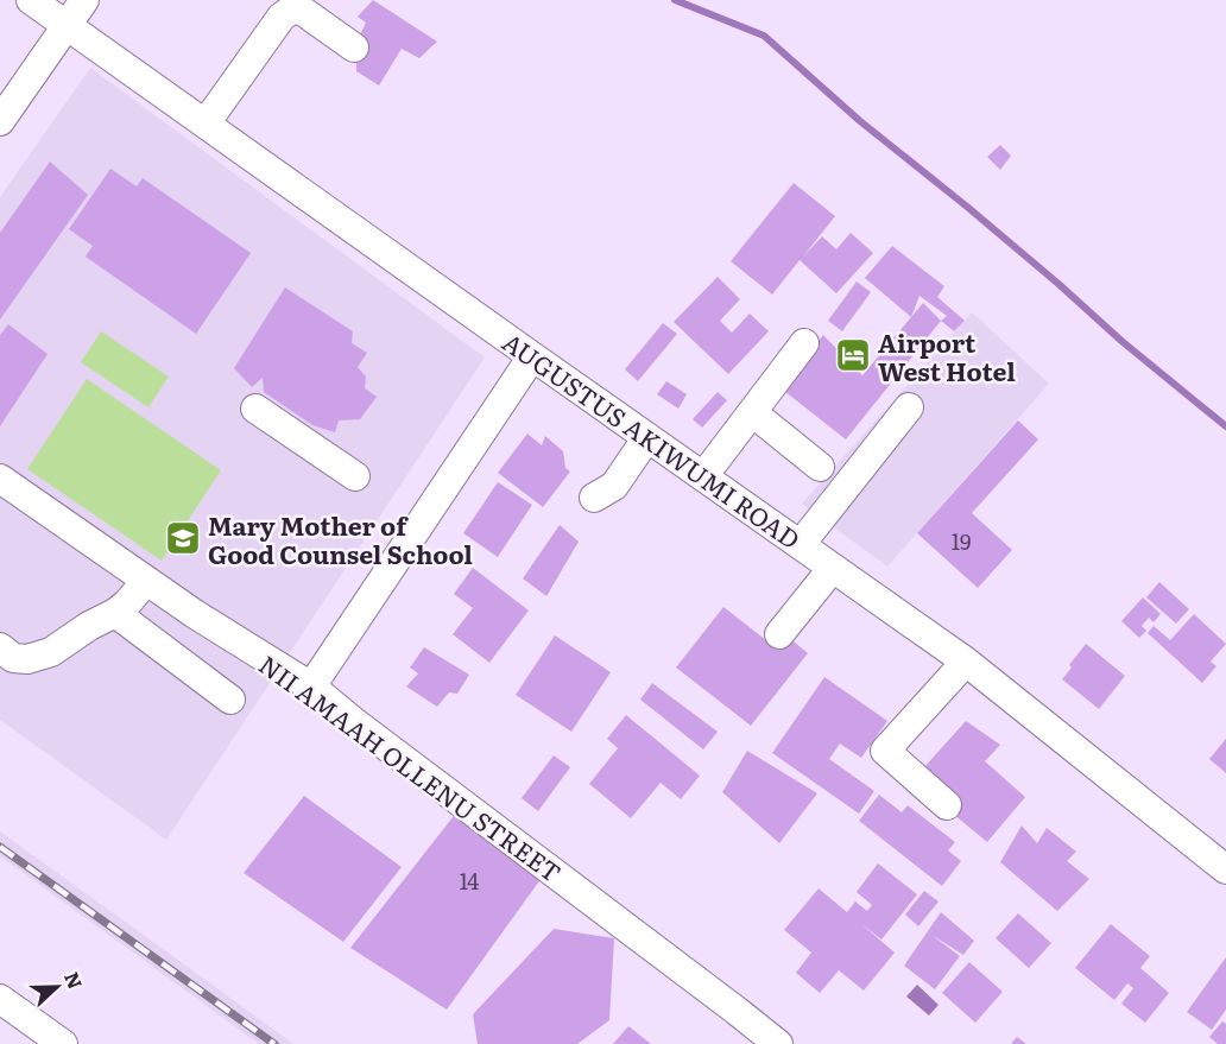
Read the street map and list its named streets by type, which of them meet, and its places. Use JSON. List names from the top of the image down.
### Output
{
  "streets": {
    "street": ["AUGUSTUS AKIWUMI ROAD", "NII AMAAH OLLENU STREET"]
  },
  "places": {
    "hotel": ["Airport West Hotel"],
    "school or university": ["Mary Mother of Good Counsel School"]
  },
  "house_numbers": ["19", "14"],
  "north": "right"
}
